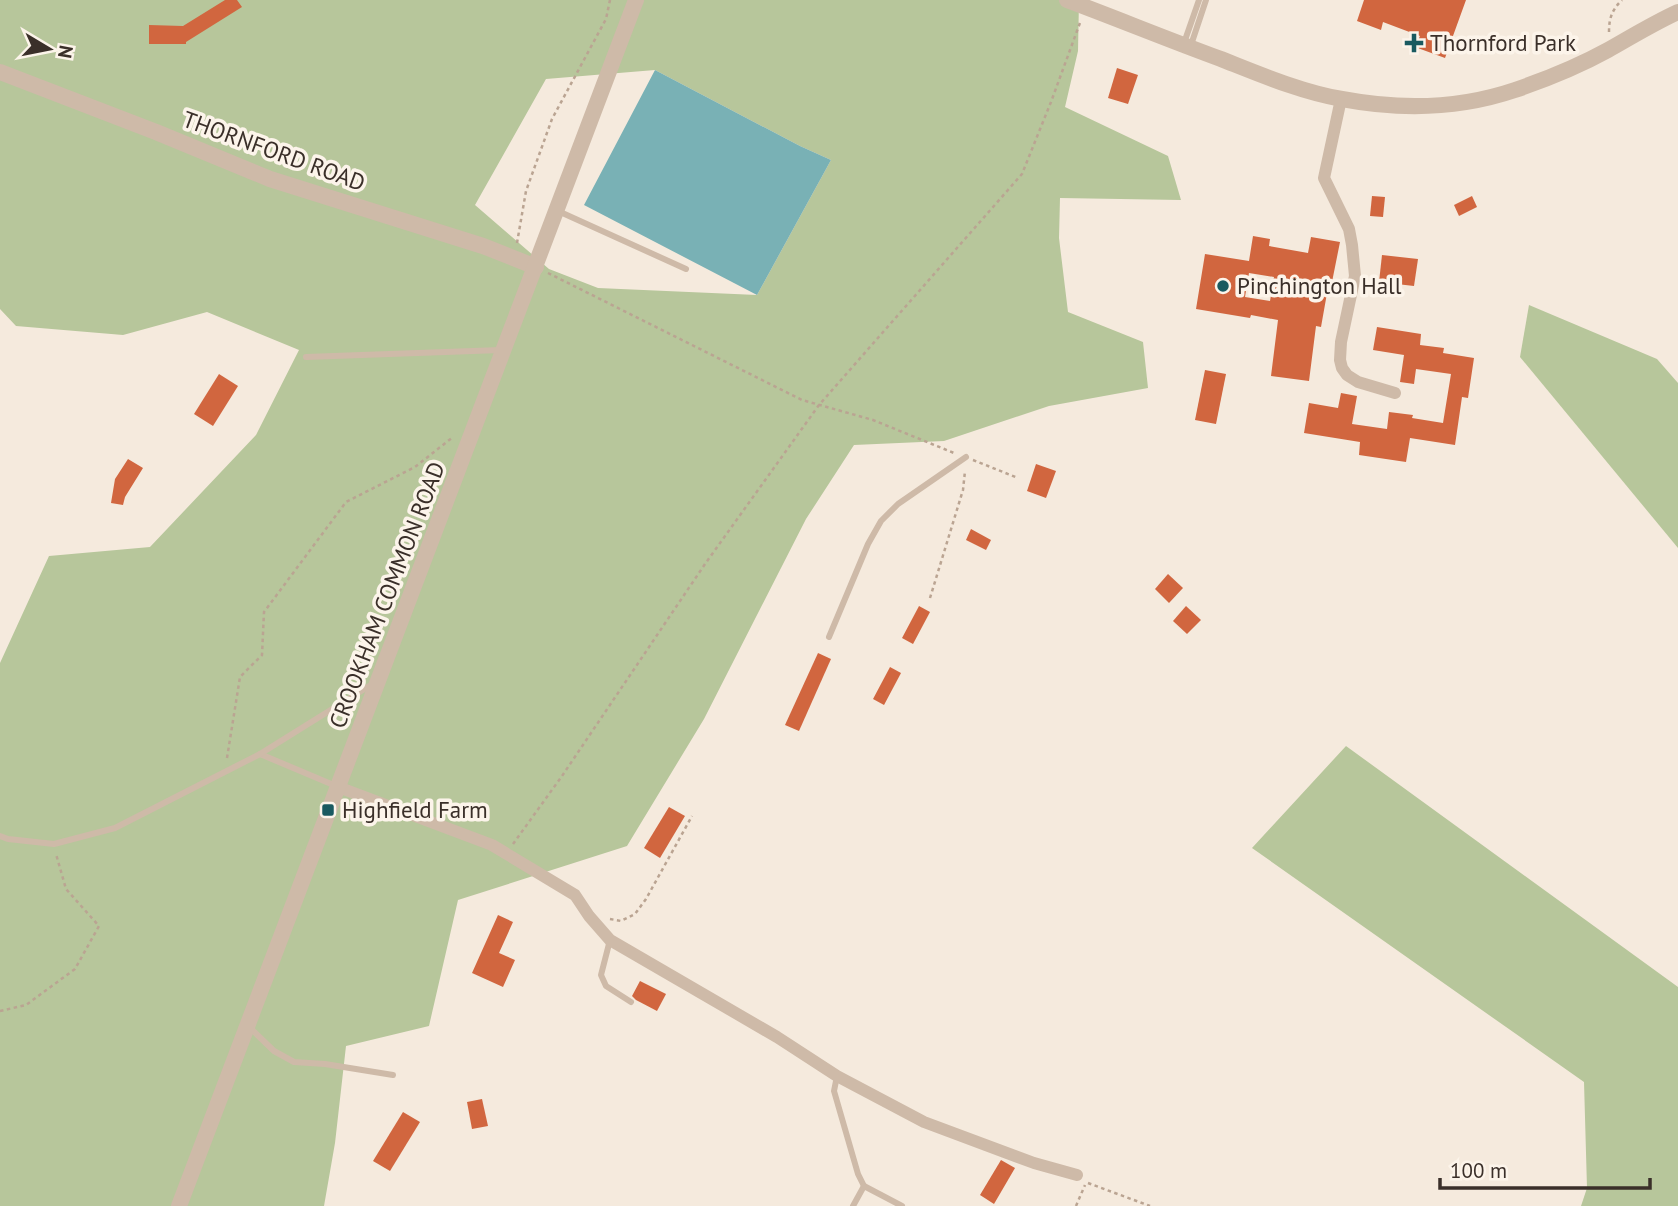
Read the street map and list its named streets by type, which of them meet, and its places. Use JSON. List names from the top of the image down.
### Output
{
  "streets": {
    "street": ["THORNFORD ROAD", "CROOKHAM COMMON ROAD"]
  },
  "crossings": [
    ["THORNFORD ROAD", "CROOKHAM COMMON ROAD"]
  ],
  "places": {
    "health": ["Thornford Park"],
    "other": ["Pinchington Hall"],
    "transit": ["Highfield Farm"]
  },
  "scale_bar": "100 m",
  "north": "right"
}
